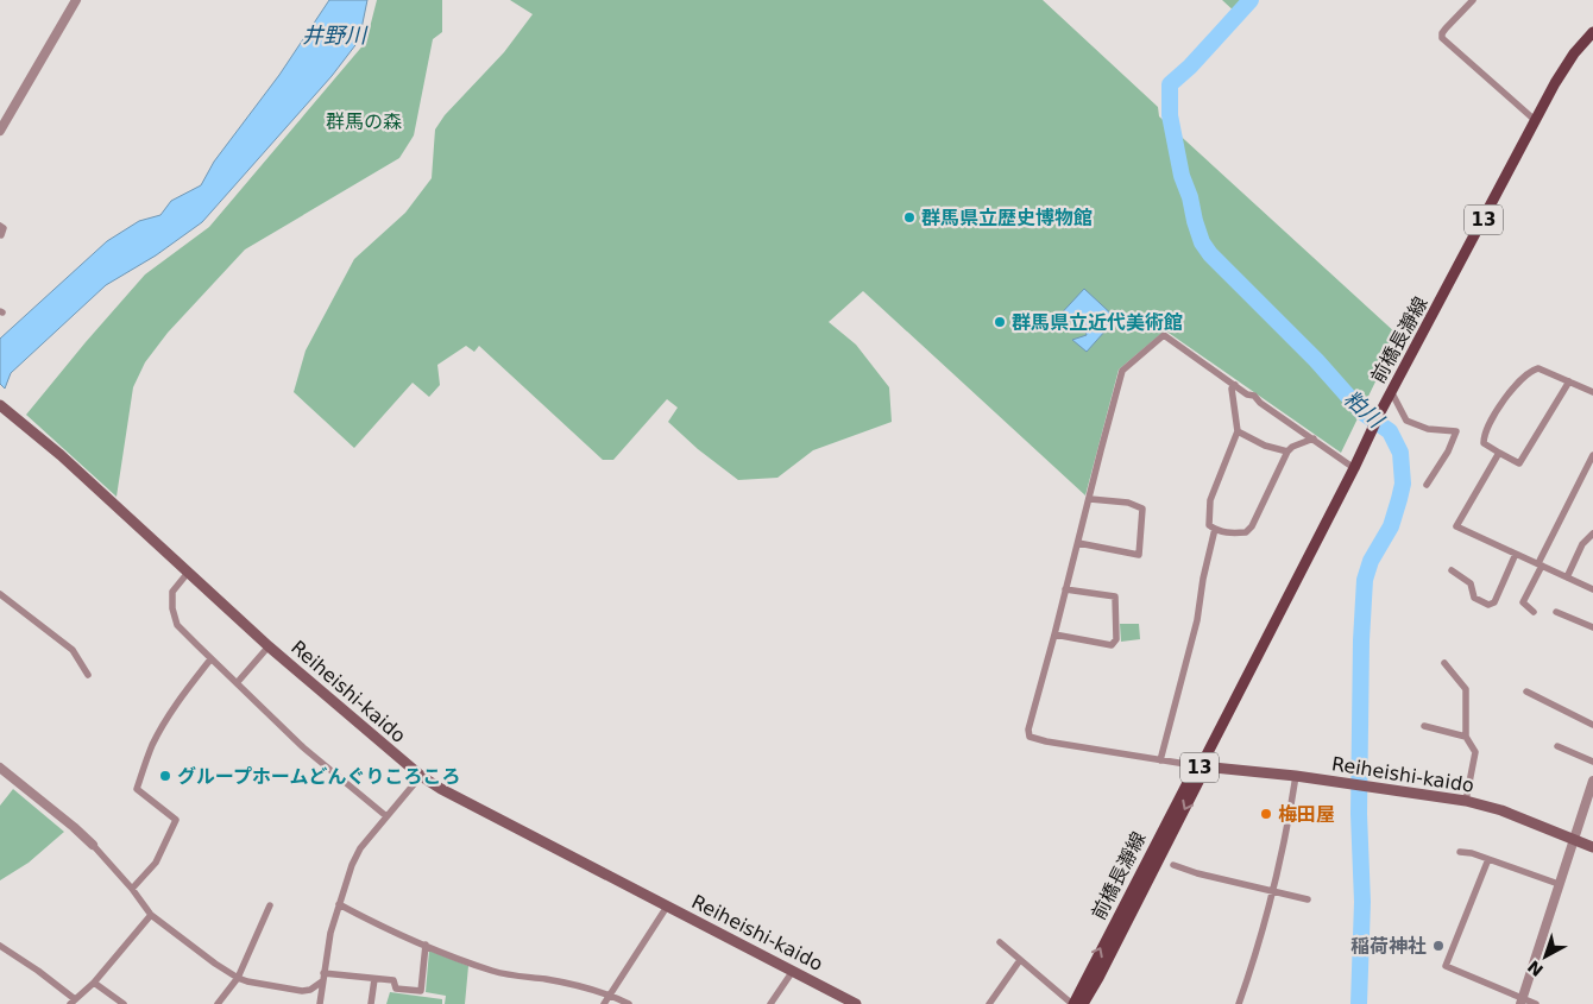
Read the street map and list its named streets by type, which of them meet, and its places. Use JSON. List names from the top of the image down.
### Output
{
  "streets": {
    "main road": ["13", "前橋長瀞線", "Reiheishi-kaido"]
  },
  "crossings": [
    ["前橋長瀞線", "Reiheishi-kaido"]
  ],
  "water": ["井野川", "粕川"],
  "parks": ["群馬の森"],
  "places": [
    "群馬県立歴史博物館",
    "群馬県立近代美術館",
    "グループホームどんぐりころころ",
    "梅田屋",
    "稲荷神社"
  ],
  "north": "bottom left"
}
